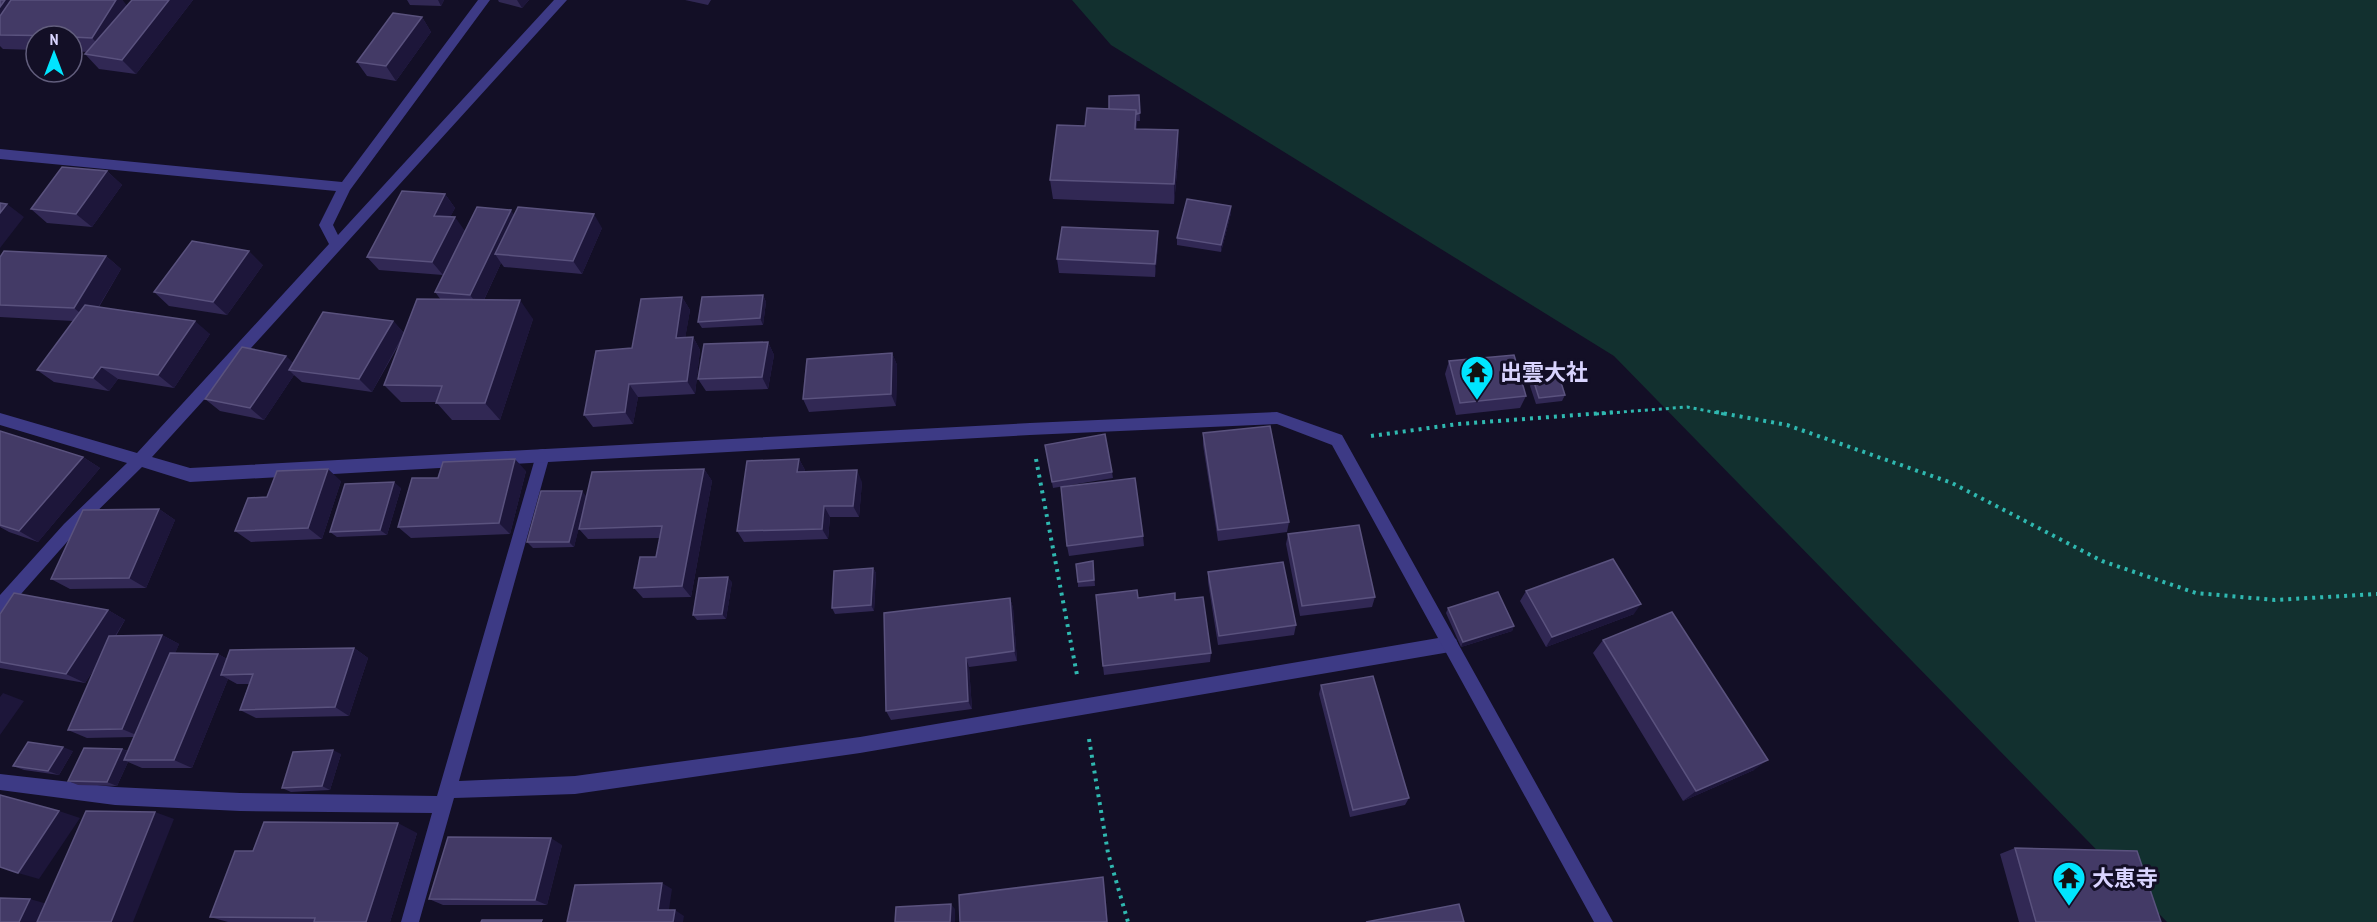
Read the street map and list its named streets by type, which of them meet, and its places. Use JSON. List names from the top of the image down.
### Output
{
  "places": {
    "temple": ["出雲大社", "大恵寺"]
  },
  "north": "top"
}
